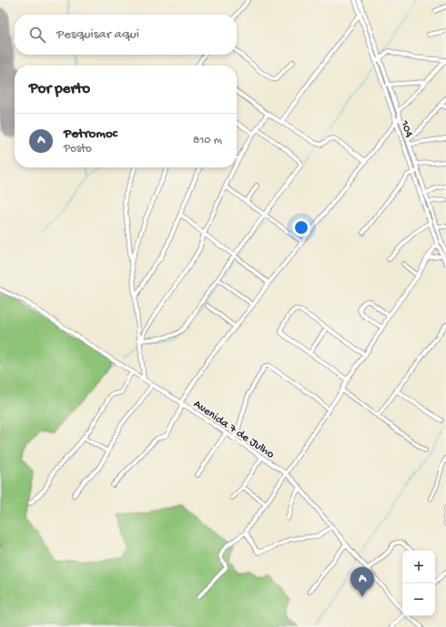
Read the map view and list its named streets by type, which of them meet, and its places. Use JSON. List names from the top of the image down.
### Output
{
  "streets": {
    "street": ["104", "Avenida 7 de Julho"]
  },
  "page": {
    "search": "Pesquisar aqui",
    "heading": "Por perto",
    "list": [
      {
        "mark": "A",
        "name": "Petromoc",
        "note": "Posto",
        "value": "810 m"
      }
    ],
    "map_buttons": ["+", "−"],
    "pins": "A"
  }
}
